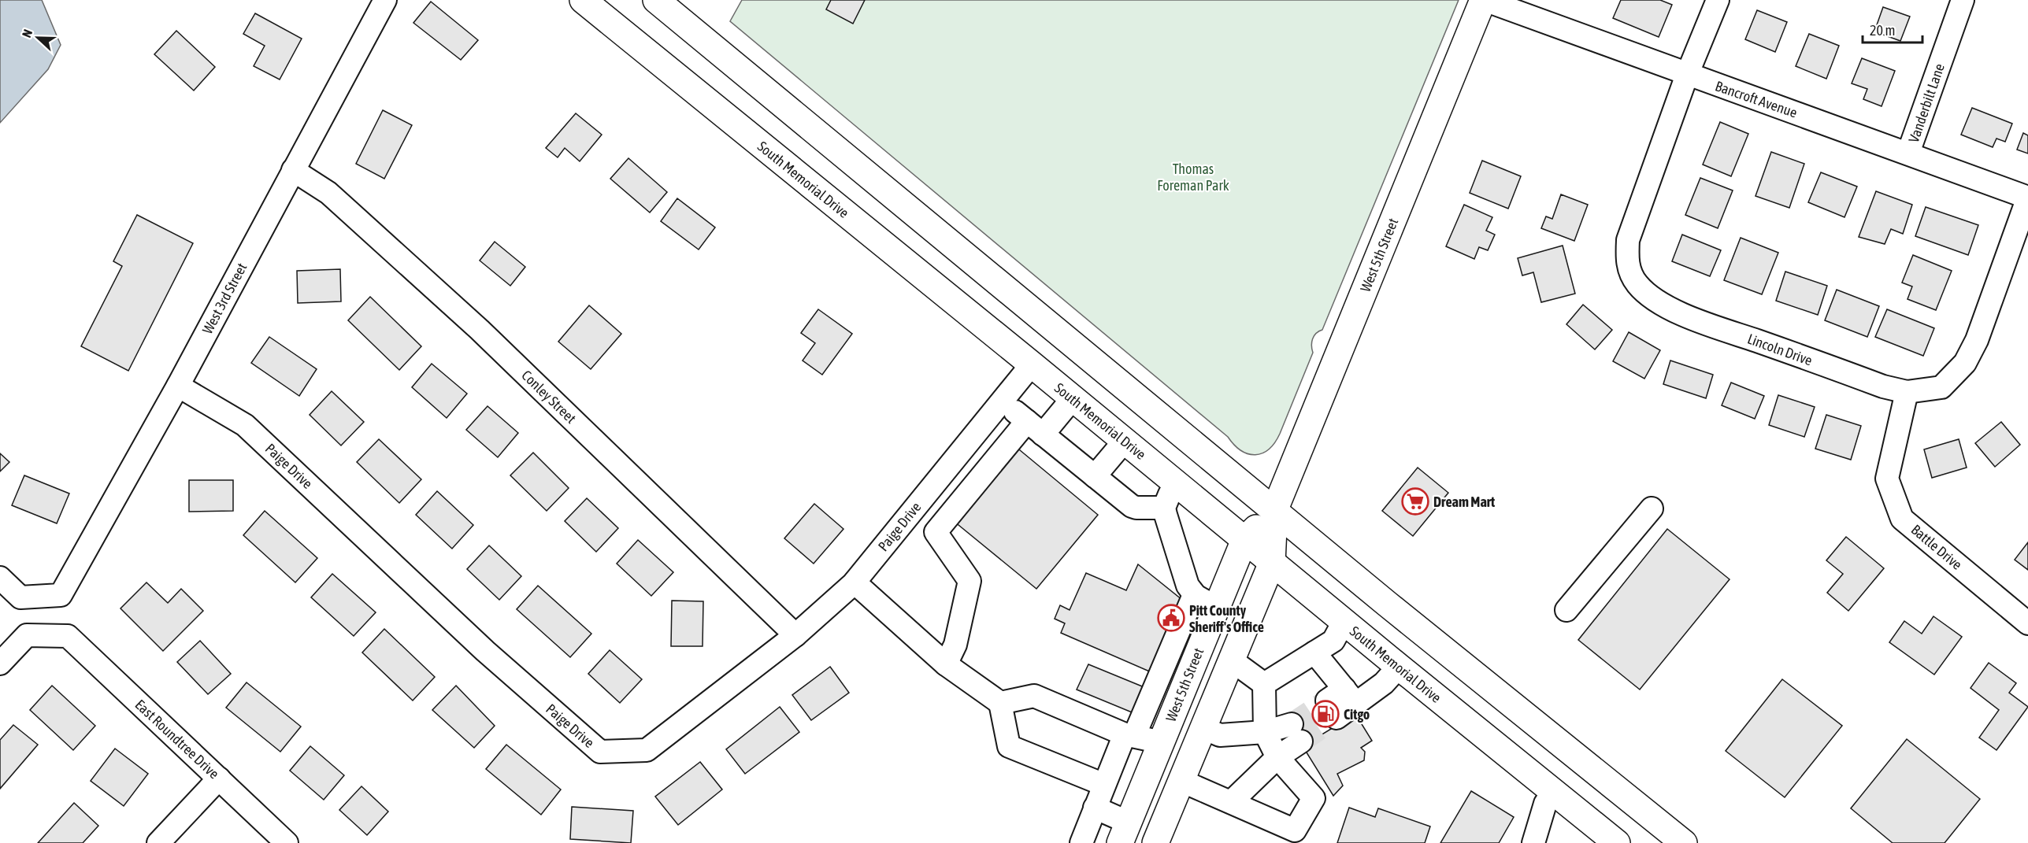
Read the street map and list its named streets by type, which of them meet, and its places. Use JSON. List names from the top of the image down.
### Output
{
  "streets": {
    "main road": ["South Memorial Drive", "West 5th Street"],
    "street": [
      "Bancroft Avenue",
      "Vanderbilt Lane",
      "West 3rd Street",
      "Lincoln Drive",
      "Conley Street",
      "Paige Drive",
      "Battle Drive",
      "East Roundtree Drive"
    ]
  },
  "crossings": [
    ["Bancroft Avenue", "Vanderbilt Lane"],
    ["Bancroft Avenue", "West 5th Street"],
    ["Bancroft Avenue", "Lincoln Drive"],
    ["South Memorial Drive", "West 5th Street"],
    ["South Memorial Drive", "Paige Drive"],
    ["West 3rd Street", "Conley Street"],
    ["West 3rd Street", "Paige Drive"],
    ["Lincoln Drive", "Battle Drive"],
    ["Conley Street", "Paige Drive"]
  ],
  "parks": ["Thomas Foreman Park"],
  "places": {
    "supermarket": ["Dream Mart"],
    "public building": ["Pitt County Sheriff's Office"],
    "fuel station": ["Citgo"]
  },
  "scale_bar": "20 m",
  "north": "left"
}
